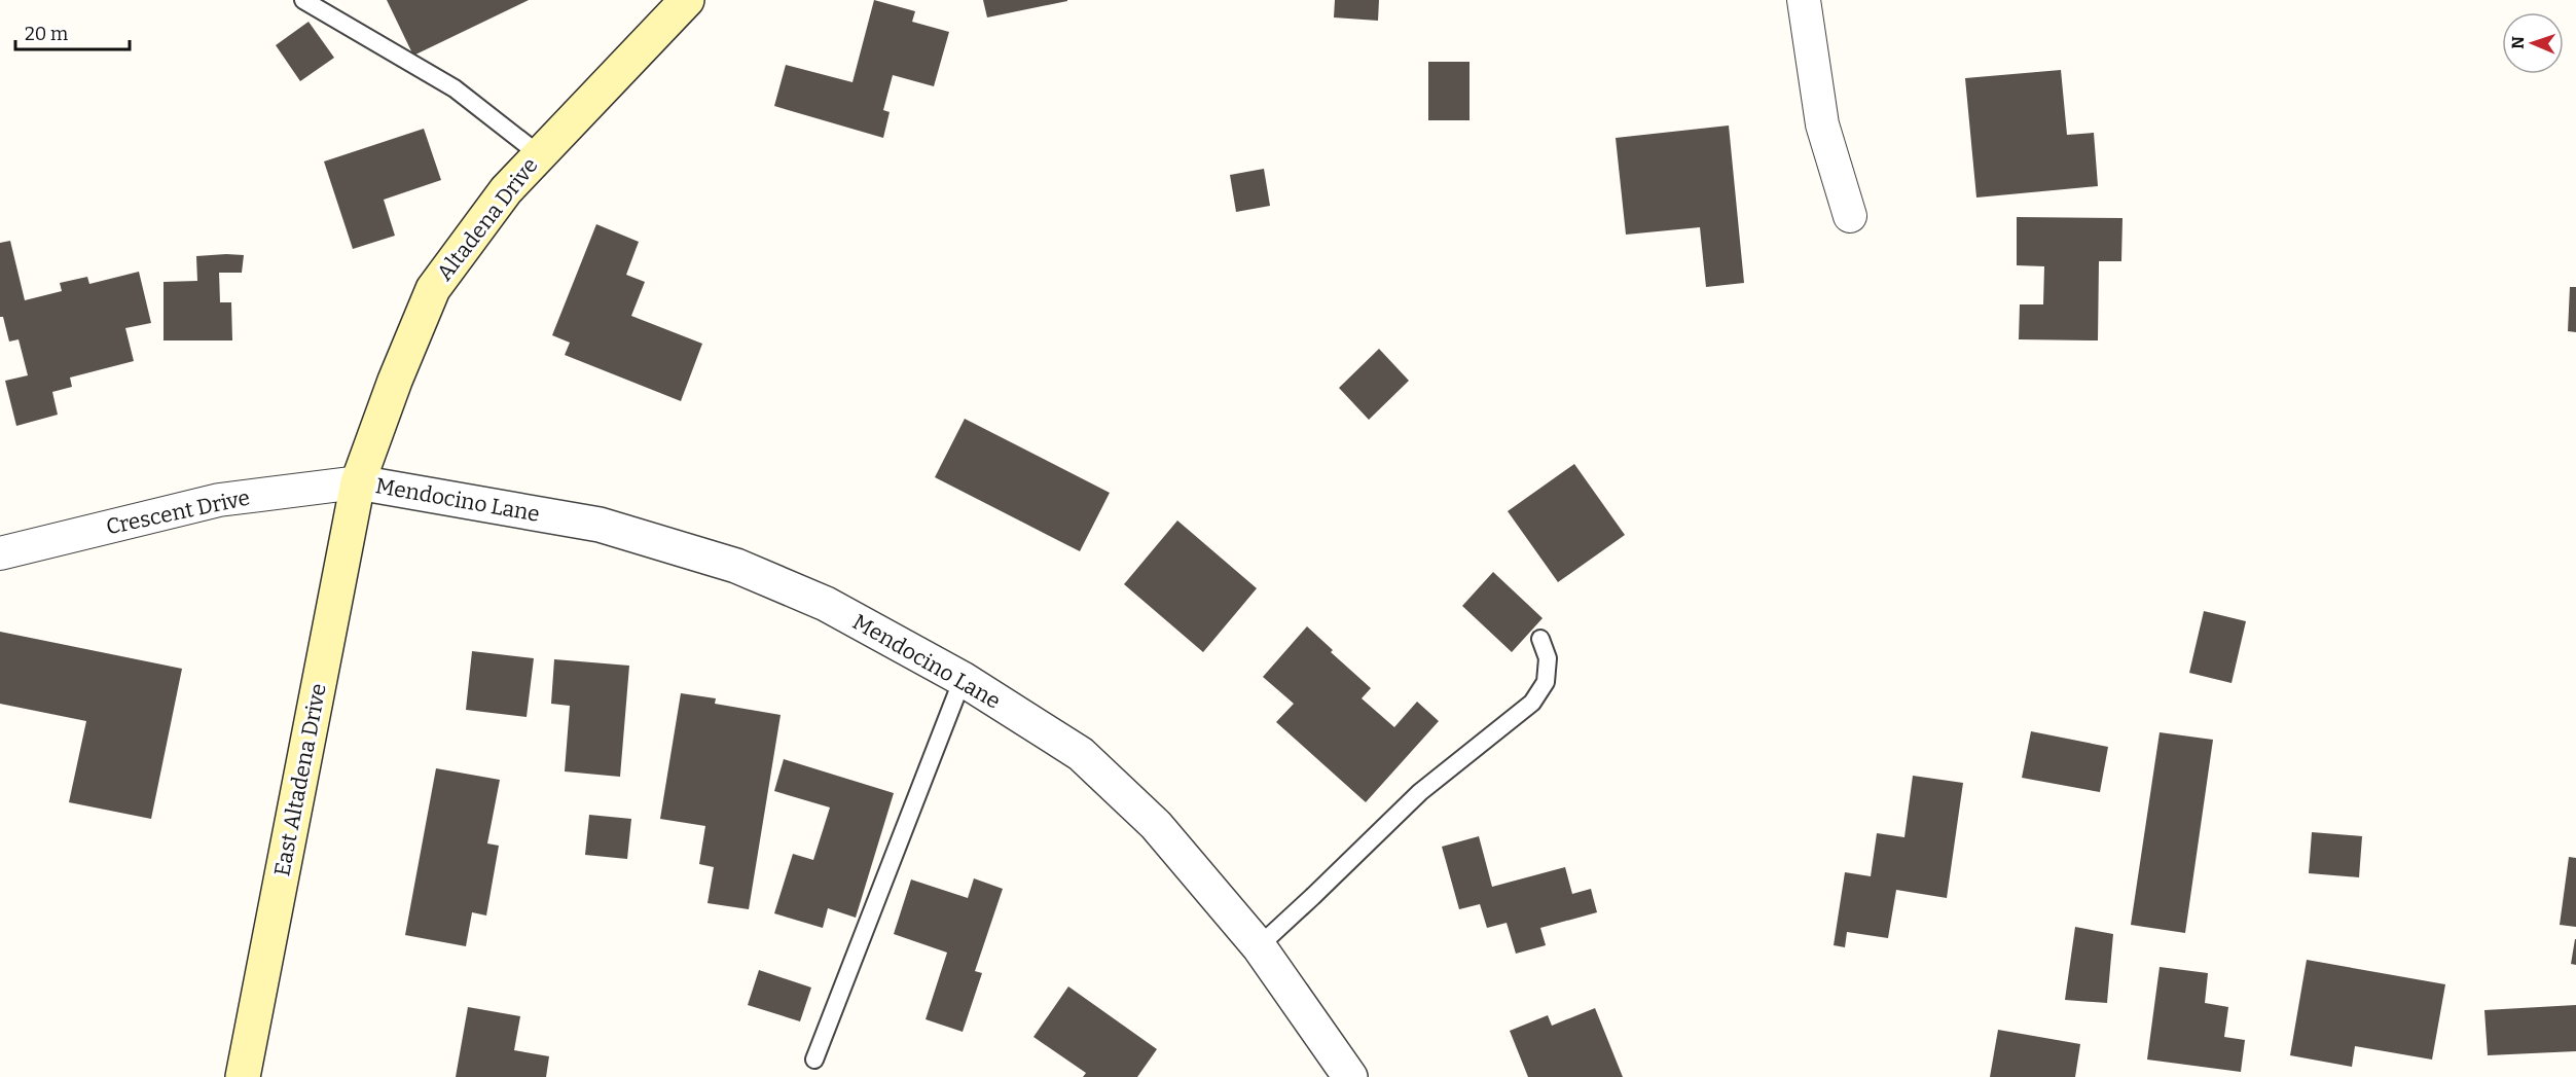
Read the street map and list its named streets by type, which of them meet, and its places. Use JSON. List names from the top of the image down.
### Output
{
  "streets": {
    "main road": ["Altadena Drive", "East Altadena Drive"],
    "street": ["Mendocino Lane", "Crescent Drive"]
  },
  "crossings": [
    ["Altadena Drive", "Mendocino Lane"],
    ["Altadena Drive", "Crescent Drive"],
    ["Altadena Drive", "East Altadena Drive"],
    ["Mendocino Lane", "Crescent Drive"],
    ["Mendocino Lane", "East Altadena Drive"],
    ["Crescent Drive", "East Altadena Drive"]
  ],
  "scale_bar": "20 m",
  "north": "left"
}
